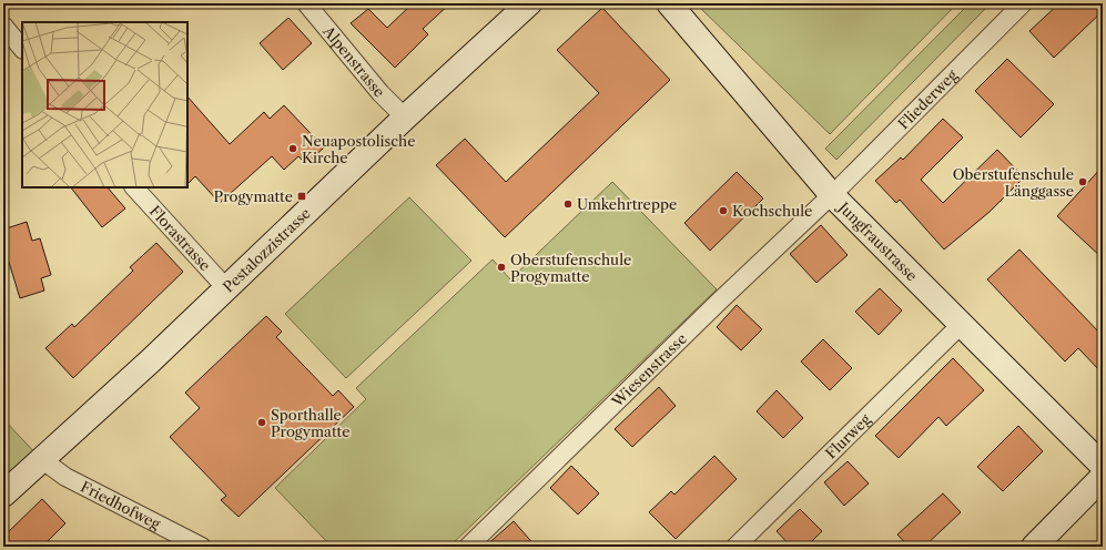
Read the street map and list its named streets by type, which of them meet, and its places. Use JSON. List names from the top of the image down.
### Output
{
  "streets": {
    "street": [
      "Alpenstrasse",
      "Fliederweg",
      "Florastrasse",
      "Jungfraustrasse",
      "Pestalozzistrasse",
      "Wiesenstrasse",
      "Flurweg",
      "Friedhofweg"
    ]
  },
  "crossings": [
    ["Alpenstrasse", "Pestalozzistrasse"],
    ["Fliederweg", "Jungfraustrasse"],
    ["Fliederweg", "Wiesenstrasse"],
    ["Florastrasse", "Pestalozzistrasse"],
    ["Jungfraustrasse", "Wiesenstrasse"],
    ["Jungfraustrasse", "Flurweg"],
    ["Pestalozzistrasse", "Friedhofweg"]
  ],
  "places": {
    "other": [
      "Neuapostolische Kirche",
      "Oberstufenschule Länggasse",
      "Umkehrtreppe",
      "Kochschule",
      "Oberstufenschule Progymatte",
      "Sporthalle Progymatte"
    ],
    "transit": ["Progymatte"]
  }
}
